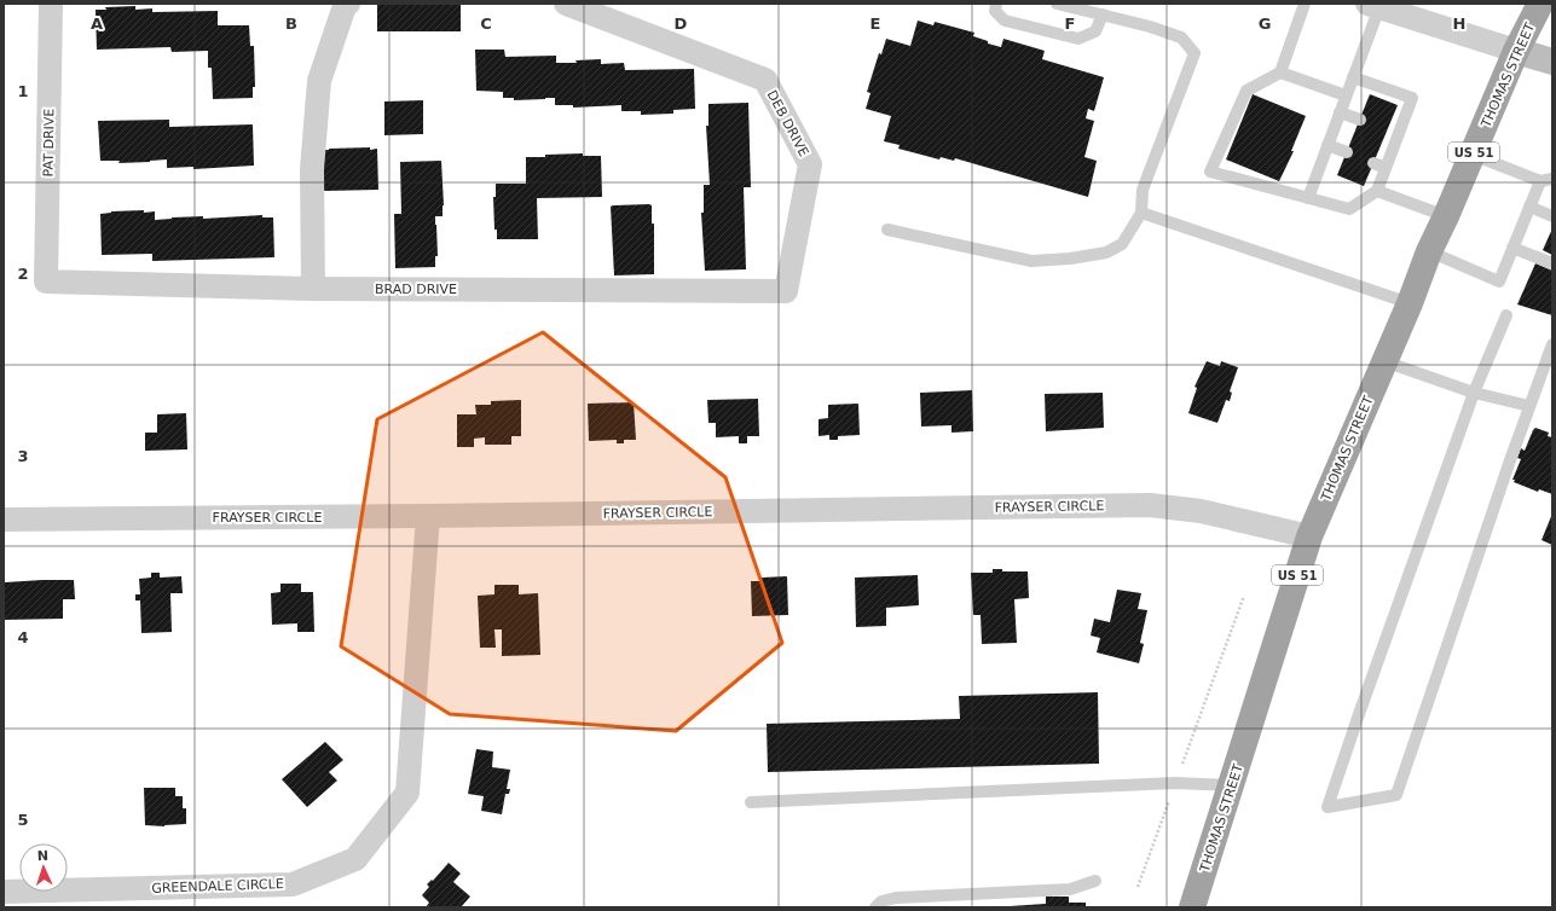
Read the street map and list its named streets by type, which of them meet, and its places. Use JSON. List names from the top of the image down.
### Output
{
  "streets": {
    "highway": ["THOMAS STREET", "US 51"],
    "street": [
      "DEB DRIVE",
      "PAT DRIVE",
      "BRAD DRIVE",
      "FRAYSER CIRCLE",
      "GREENDALE CIRCLE"
    ]
  },
  "crossings": [
    ["THOMAS STREET", "FRAYSER CIRCLE"],
    ["DEB DRIVE", "BRAD DRIVE"],
    ["PAT DRIVE", "BRAD DRIVE"],
    ["FRAYSER CIRCLE", "GREENDALE CIRCLE"]
  ],
  "north": "top",
  "grid": {
    "columns": [
      "A",
      "B",
      "C",
      "D",
      "E",
      "F",
      "G",
      "H"
    ],
    "rows": [
      "1",
      "2",
      "3",
      "4",
      "5"
    ]
  }
}
